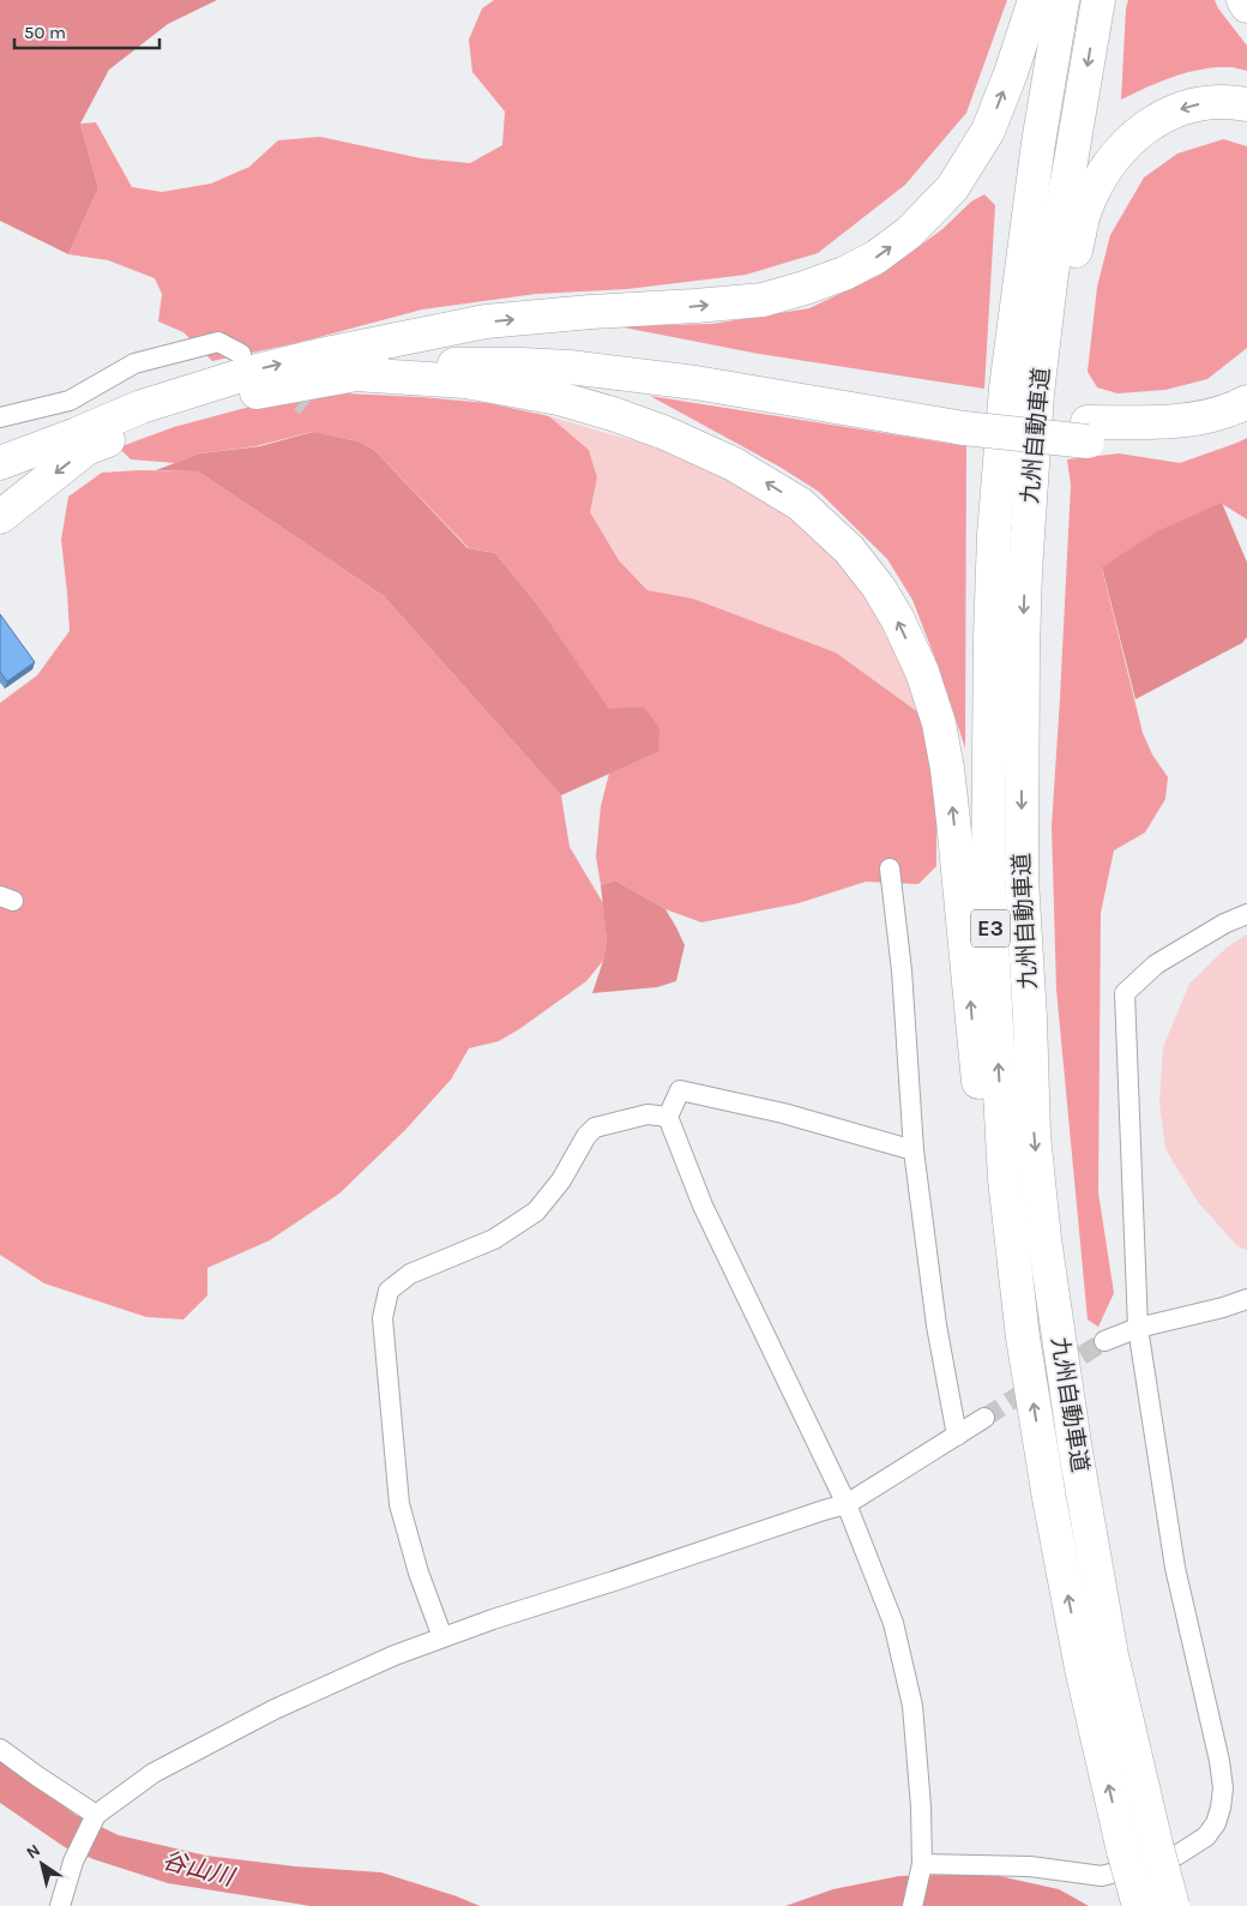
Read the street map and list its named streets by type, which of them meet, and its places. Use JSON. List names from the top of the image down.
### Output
{
  "streets": {
    "highway": ["九州自動車道", "E3"]
  },
  "water": ["谷山川"],
  "scale_bar": "50 m",
  "north": "top left"
}
